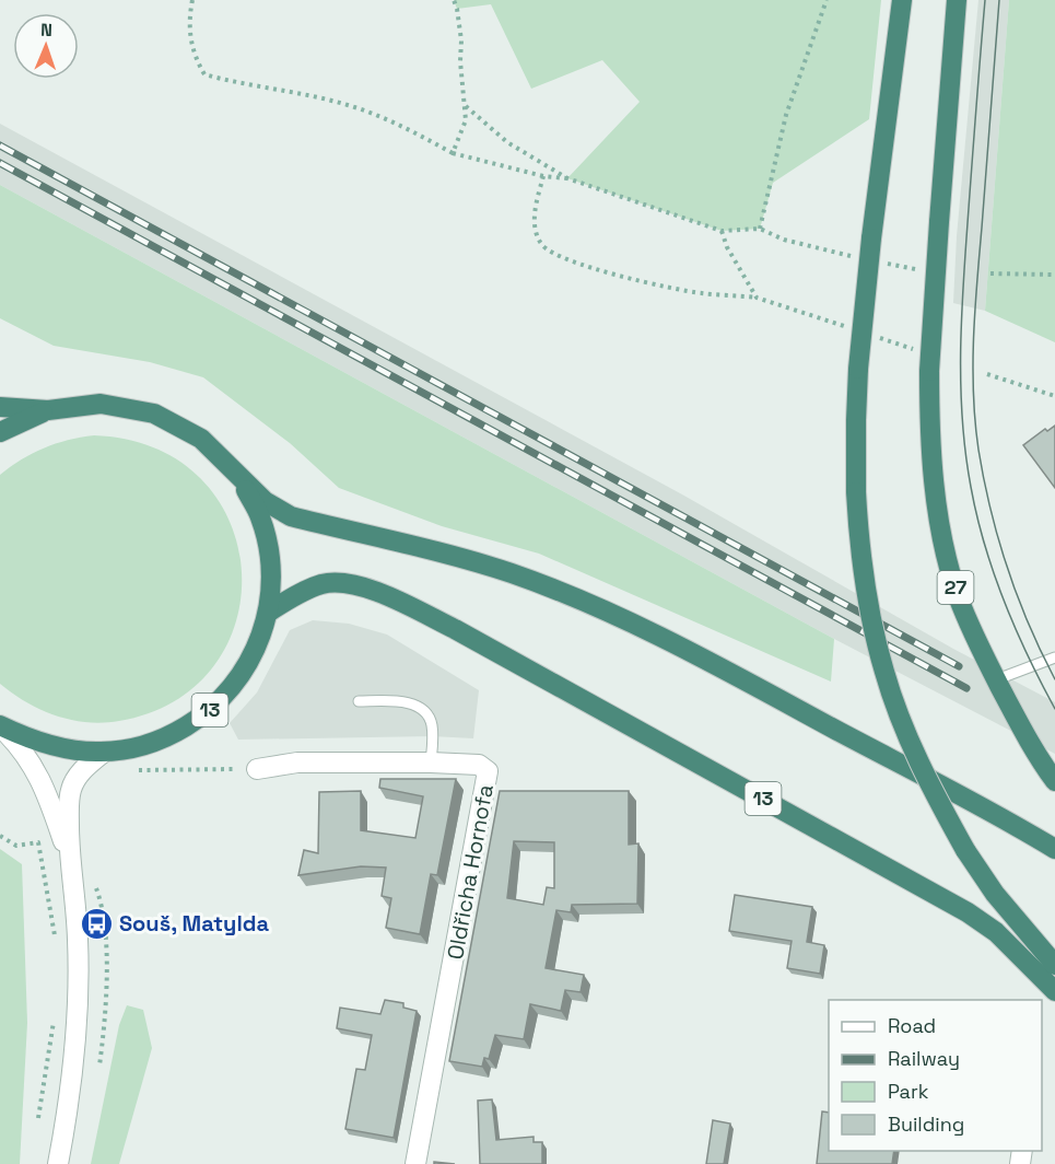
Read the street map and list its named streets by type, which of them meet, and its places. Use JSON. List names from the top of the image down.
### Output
{
  "streets": {
    "highway": ["27", "13"],
    "street": ["Oldřicha Hornofa"]
  },
  "places": {
    "bus stop": ["Souš, Matylda"]
  },
  "legend": [
    "Road",
    "Railway",
    "Park",
    "Building"
  ],
  "north": "top"
}
